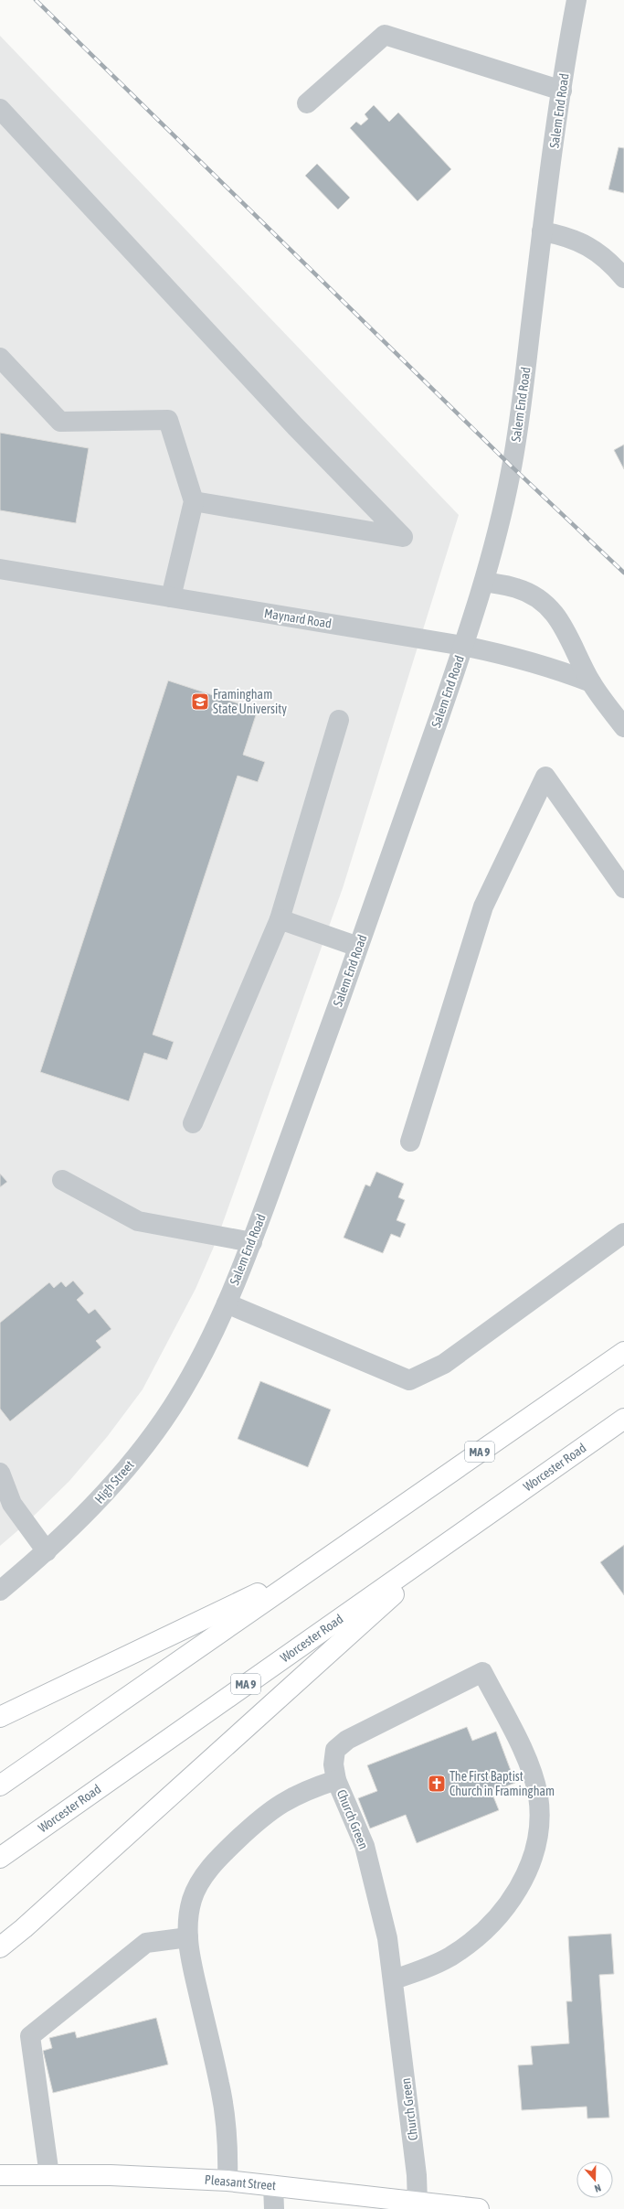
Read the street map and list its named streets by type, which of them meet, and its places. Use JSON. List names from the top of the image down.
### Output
{
  "streets": {
    "main road": ["MA 9", "Worcester Road", "Pleasant Street"],
    "street": [
      "Salem End Road",
      "Maynard Road",
      "High Street",
      "Church Green"
    ]
  },
  "crossings": [
    ["Salem End Road", "Maynard Road"],
    ["Salem End Road", "High Street"],
    ["Church Green", "Pleasant Street"]
  ],
  "places": {
    "school or university": ["Framingham State University"],
    "church": ["The First Baptist Church in Framingham"]
  },
  "north": "bottom"
}
